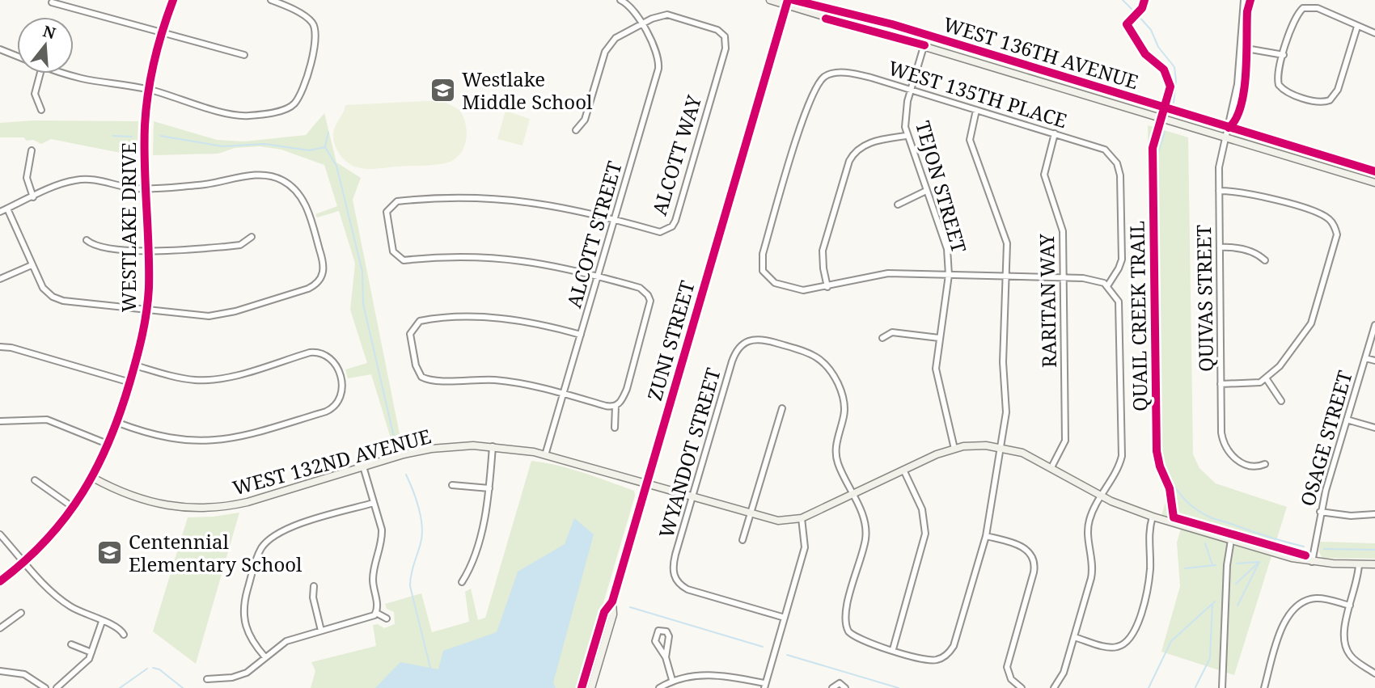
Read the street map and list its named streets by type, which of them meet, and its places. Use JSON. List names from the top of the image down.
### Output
{
  "streets": {
    "main road": [
      "WEST 136TH AVENUE",
      "WESTLAKE DRIVE",
      "ZUNI STREET",
      "WEST 132ND AVENUE"
    ],
    "street": [
      "WEST 135TH PLACE",
      "ALCOTT WAY",
      "TEJON STREET",
      "ALCOTT STREET",
      "QUIVAS STREET",
      "RARITAN WAY",
      "OSAGE STREET",
      "WYANDOT STREET"
    ],
    "cycle path": ["QUAIL CREEK TRAIL"]
  },
  "crossings": [
    ["WEST 136TH AVENUE", "TEJON STREET"],
    ["WEST 136TH AVENUE", "QUIVAS STREET"],
    ["WEST 136TH AVENUE", "ZUNI STREET"],
    ["WEST 135TH PLACE", "TEJON STREET"],
    ["WEST 135TH PLACE", "RARITAN WAY"],
    ["ALCOTT WAY", "ALCOTT STREET"],
    ["TEJON STREET", "WEST 132ND AVENUE"],
    ["WESTLAKE DRIVE", "WEST 132ND AVENUE"],
    ["ALCOTT STREET", "WEST 132ND AVENUE"],
    ["RARITAN WAY", "WEST 132ND AVENUE"],
    ["ZUNI STREET", "WEST 132ND AVENUE"],
    ["OSAGE STREET", "WEST 132ND AVENUE"],
    ["WYANDOT STREET", "WEST 132ND AVENUE"]
  ],
  "places": {
    "school or university": ["Westlake Middle School", "Centennial Elementary School"]
  },
  "north": "top"
}
